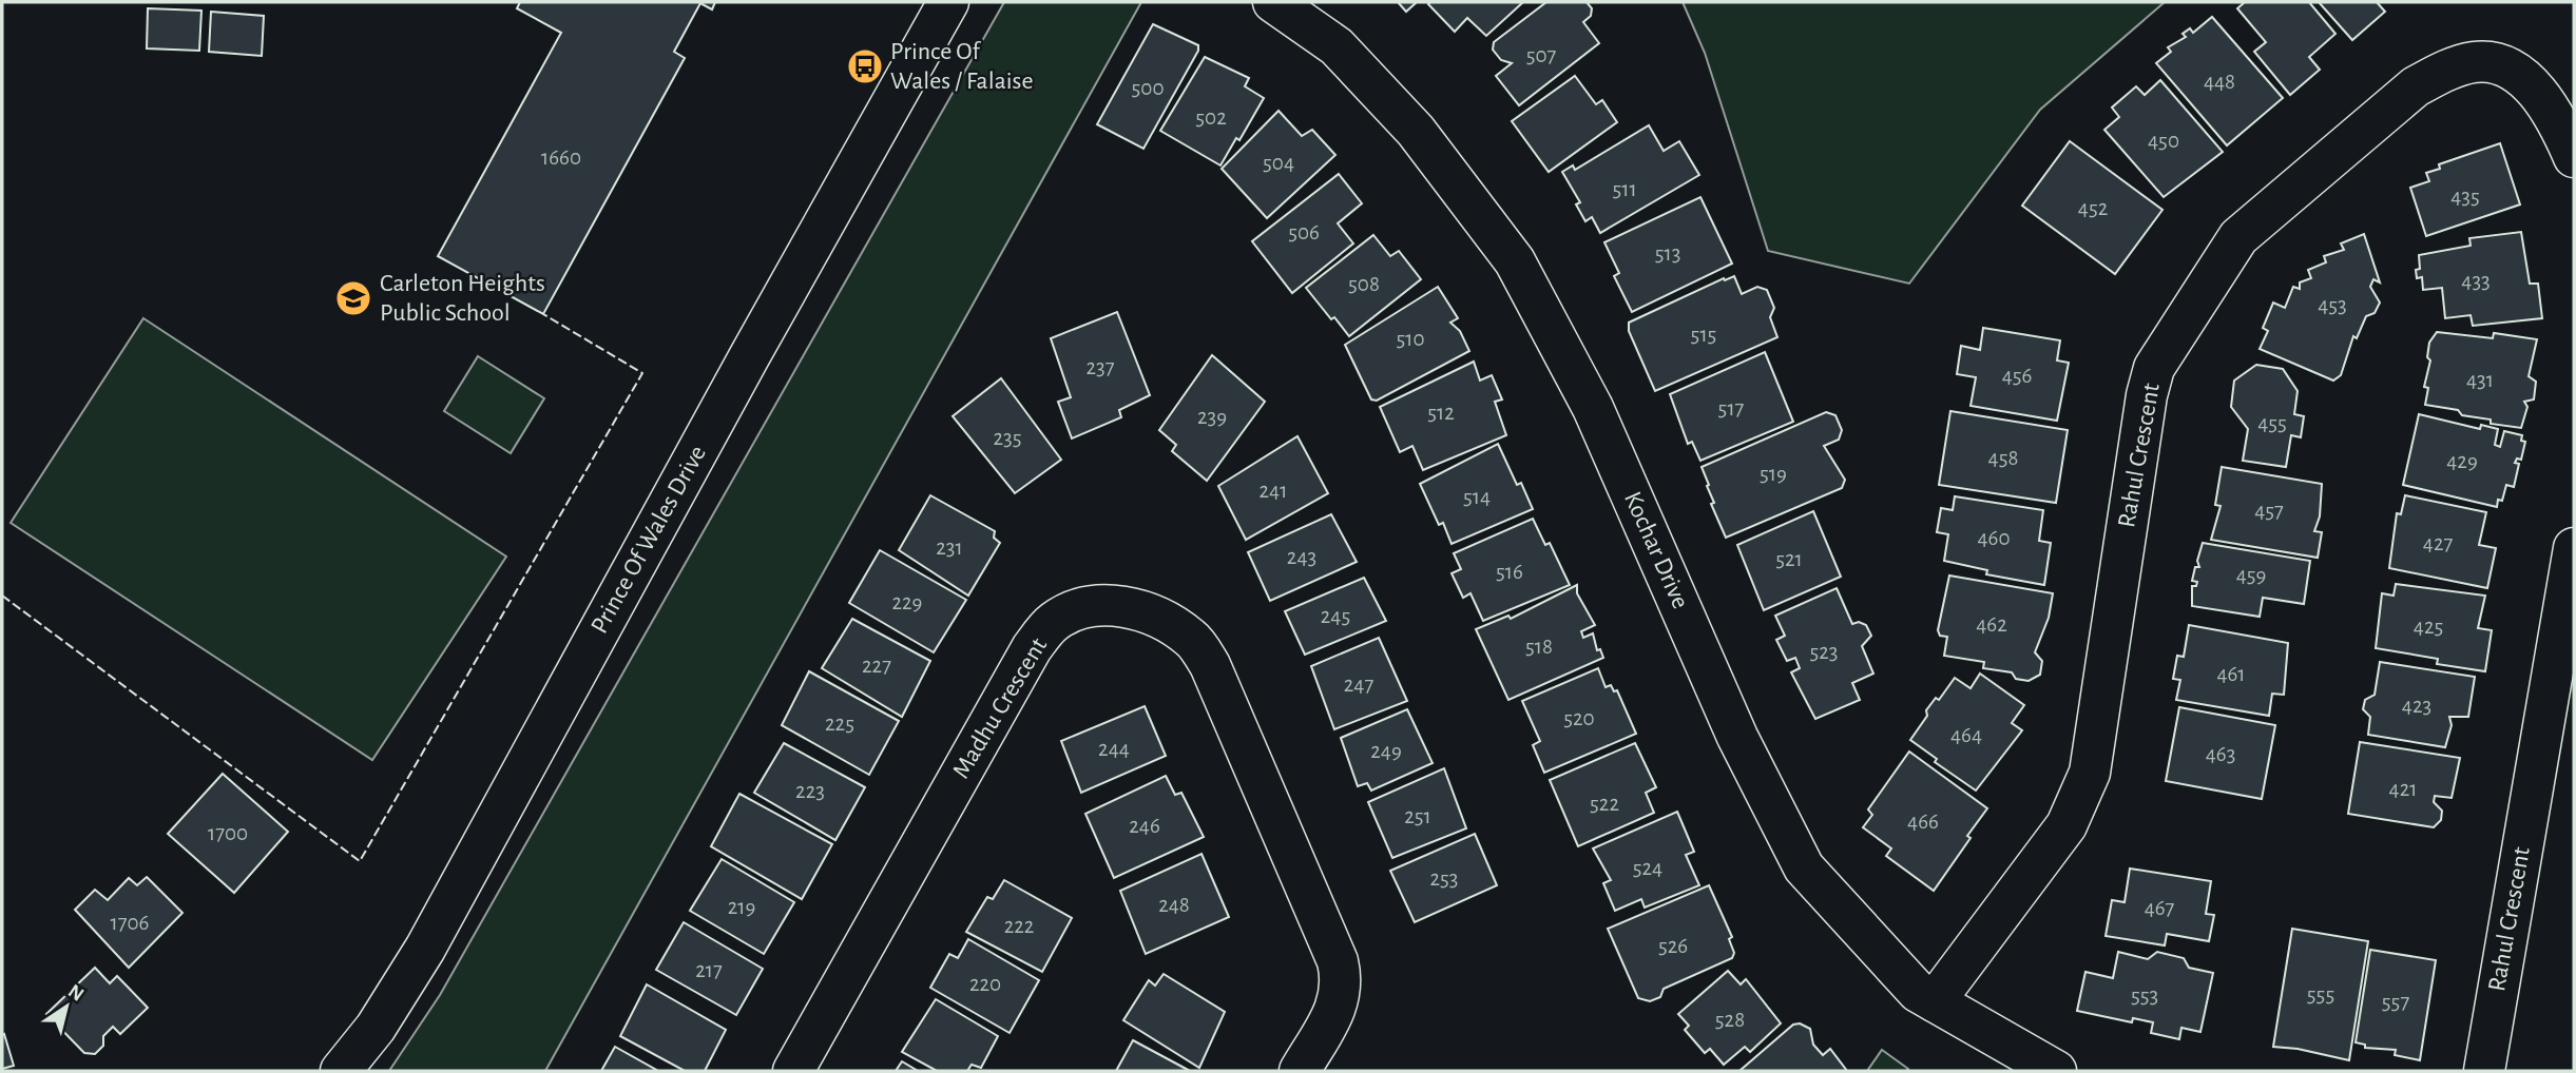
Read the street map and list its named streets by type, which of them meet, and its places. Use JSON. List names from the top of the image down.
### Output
{
  "streets": {
    "street": [
      "Rahul Crescent",
      "Prince Of Wales Drive",
      "Kochar Drive",
      "Madhu Crescent"
    ]
  },
  "crossings": [
    ["Rahul Crescent", "Kochar Drive"]
  ],
  "places": {
    "bus stop": ["Prince Of Wales / Falaise"],
    "school or university": ["Carleton Heights Public School"]
  },
  "house_numbers": [
    "507",
    "448",
    "500",
    "502",
    "450",
    "1660",
    "504",
    "511",
    "435",
    "452",
    "506",
    "513",
    "433",
    "508",
    "453",
    "515",
    "510",
    "237",
    "456",
    "431",
    "517",
    "512",
    "239",
    "455",
    "235",
    "458",
    "429",
    "519",
    "241",
    "514",
    "457",
    "460",
    "427",
    "231",
    "243",
    "521",
    "516",
    "459",
    "229",
    "245",
    "462",
    "425",
    "518",
    "523",
    "227",
    "461",
    "247",
    "423",
    "520",
    "225",
    "464",
    "244",
    "249",
    "463",
    "421",
    "223",
    "522",
    "251",
    "466",
    "246",
    "1700",
    "524",
    "253",
    "248",
    "219",
    "467",
    "1706",
    "222",
    "526",
    "217",
    "220",
    "555",
    "553",
    "557",
    "528"
  ],
  "north": "top right"
}
